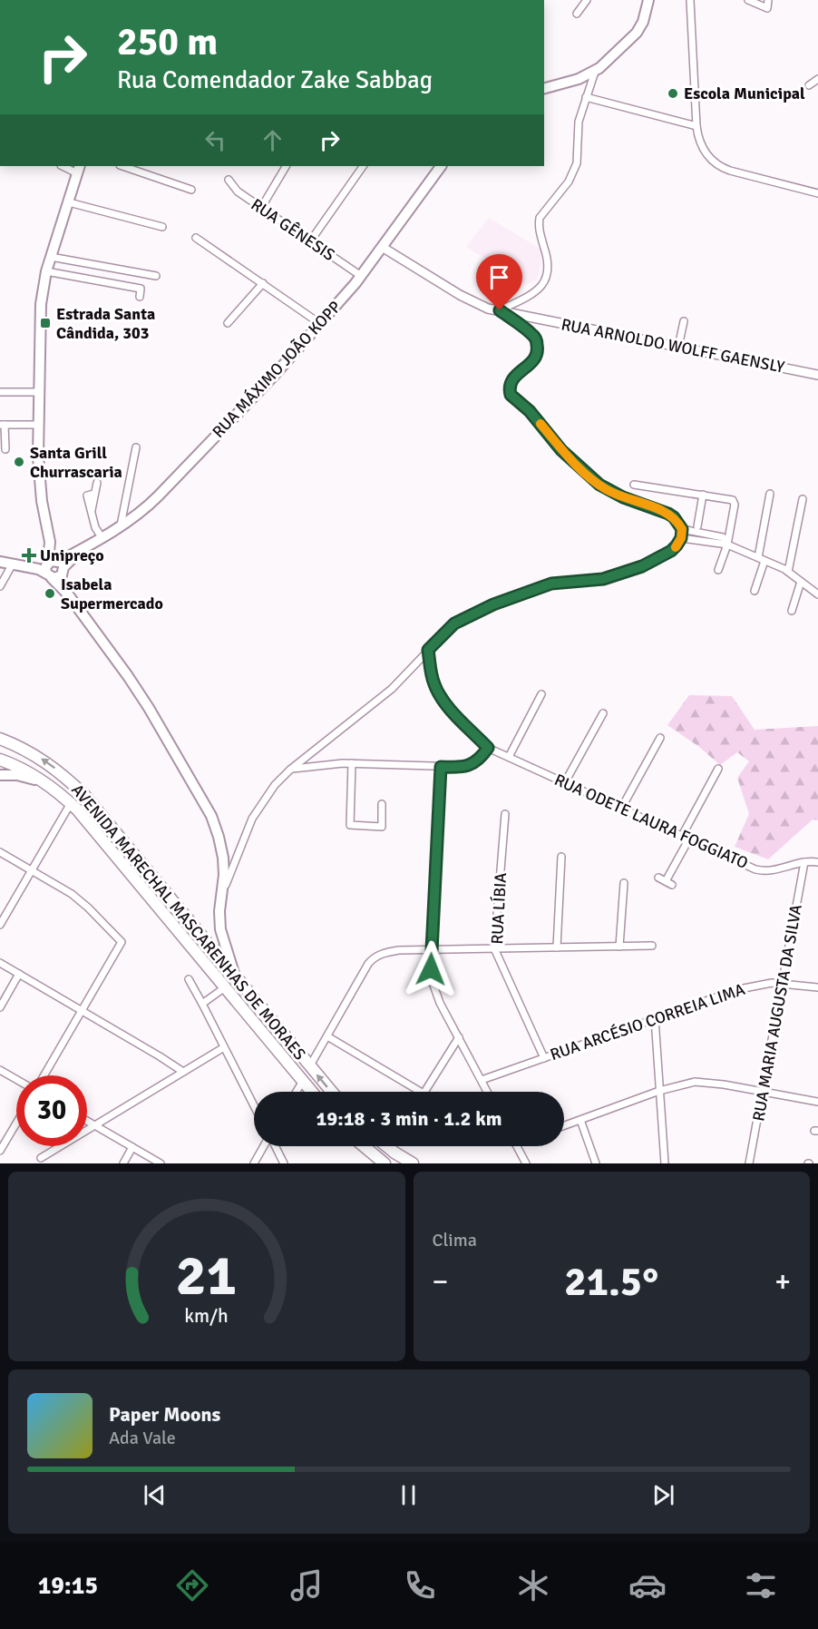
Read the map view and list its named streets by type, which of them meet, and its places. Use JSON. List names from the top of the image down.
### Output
{
  "streets": {
    "highway": ["AVENIDA MARECHAL MASCARENHAS DE MORAES"],
    "main road": ["RUA MÁXIMO JOÃO KOPP"],
    "street": [
      "RUA GÊNESIS",
      "RUA ARNOLDO WOLFF GAENSLY",
      "RUA ODETE LAURA FOGGIATO",
      "RUA LÍBIA",
      "RUA MARIA AUGUSTA DA SILVA",
      "RUA ARCÉSIO CORREIA LIMA"
    ]
  },
  "crossings": [
    ["RUA GÊNESIS", "RUA MÁXIMO JOÃO KOPP"],
    ["RUA ARNOLDO WOLFF GAENSLY", "RUA MÁXIMO JOÃO KOPP"],
    ["RUA ODETE LAURA FOGGIATO", "RUA MARIA AUGUSTA DA SILVA"],
    ["RUA LÍBIA", "RUA ARCÉSIO CORREIA LIMA"],
    ["RUA MARIA AUGUSTA DA SILVA", "RUA ARCÉSIO CORREIA LIMA"]
  ],
  "places": {
    "other": ["Escola Municipal", "Santa Grill Churrascaria", "Isabela Supermercado"],
    "transit": ["Estrada Santa Cândida, 303"],
    "health": ["Unipreço"]
  },
  "page": {
    "turn": ["250 m", "Rua Comendador Zake Sabbag"],
    "limit": "30",
    "trip": "19:18 · 3 min · 1.2 km",
    "tile": "Clima",
    "heat": ["−", "21.5°", "+"],
    "song": ["Paper Moons", "Ada Vale"],
    "tabs": "19:15",
    "gauge": ["21", "km/h"]
  }
}
